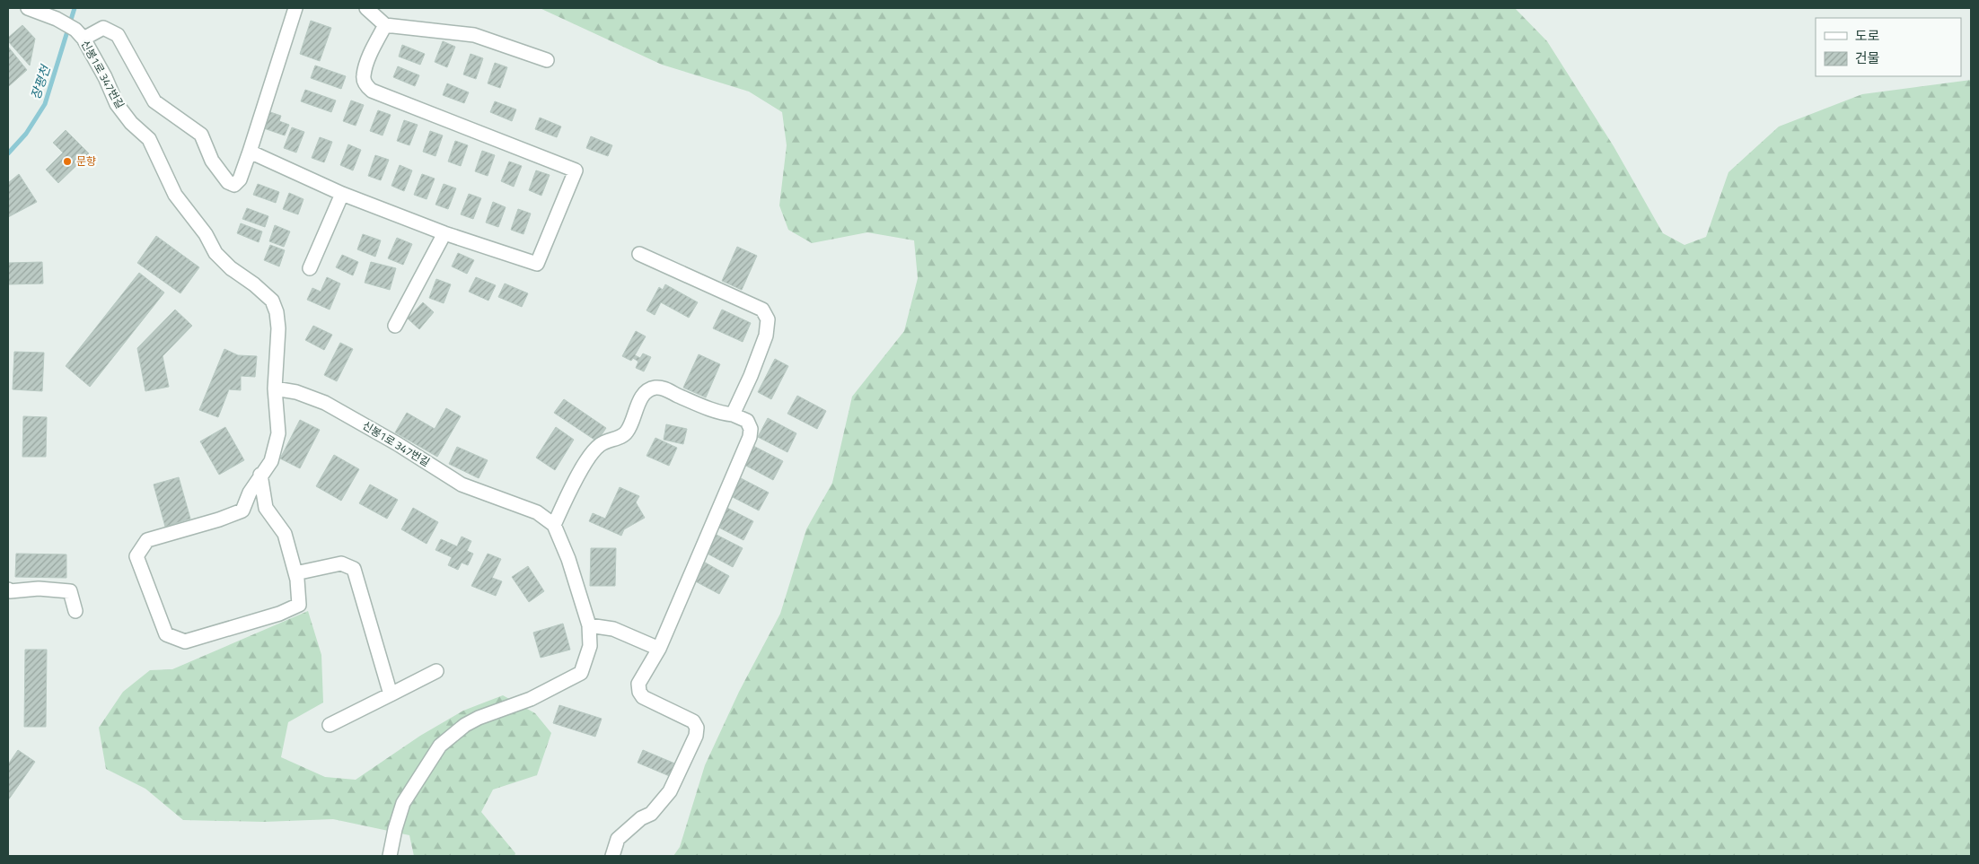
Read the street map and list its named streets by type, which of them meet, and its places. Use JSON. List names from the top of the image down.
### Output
{
  "streets": {
    "street": ["신봉1로 347번길"]
  },
  "water": ["장평천"],
  "places": ["문향"],
  "legend": ["도로", "건물"]
}
